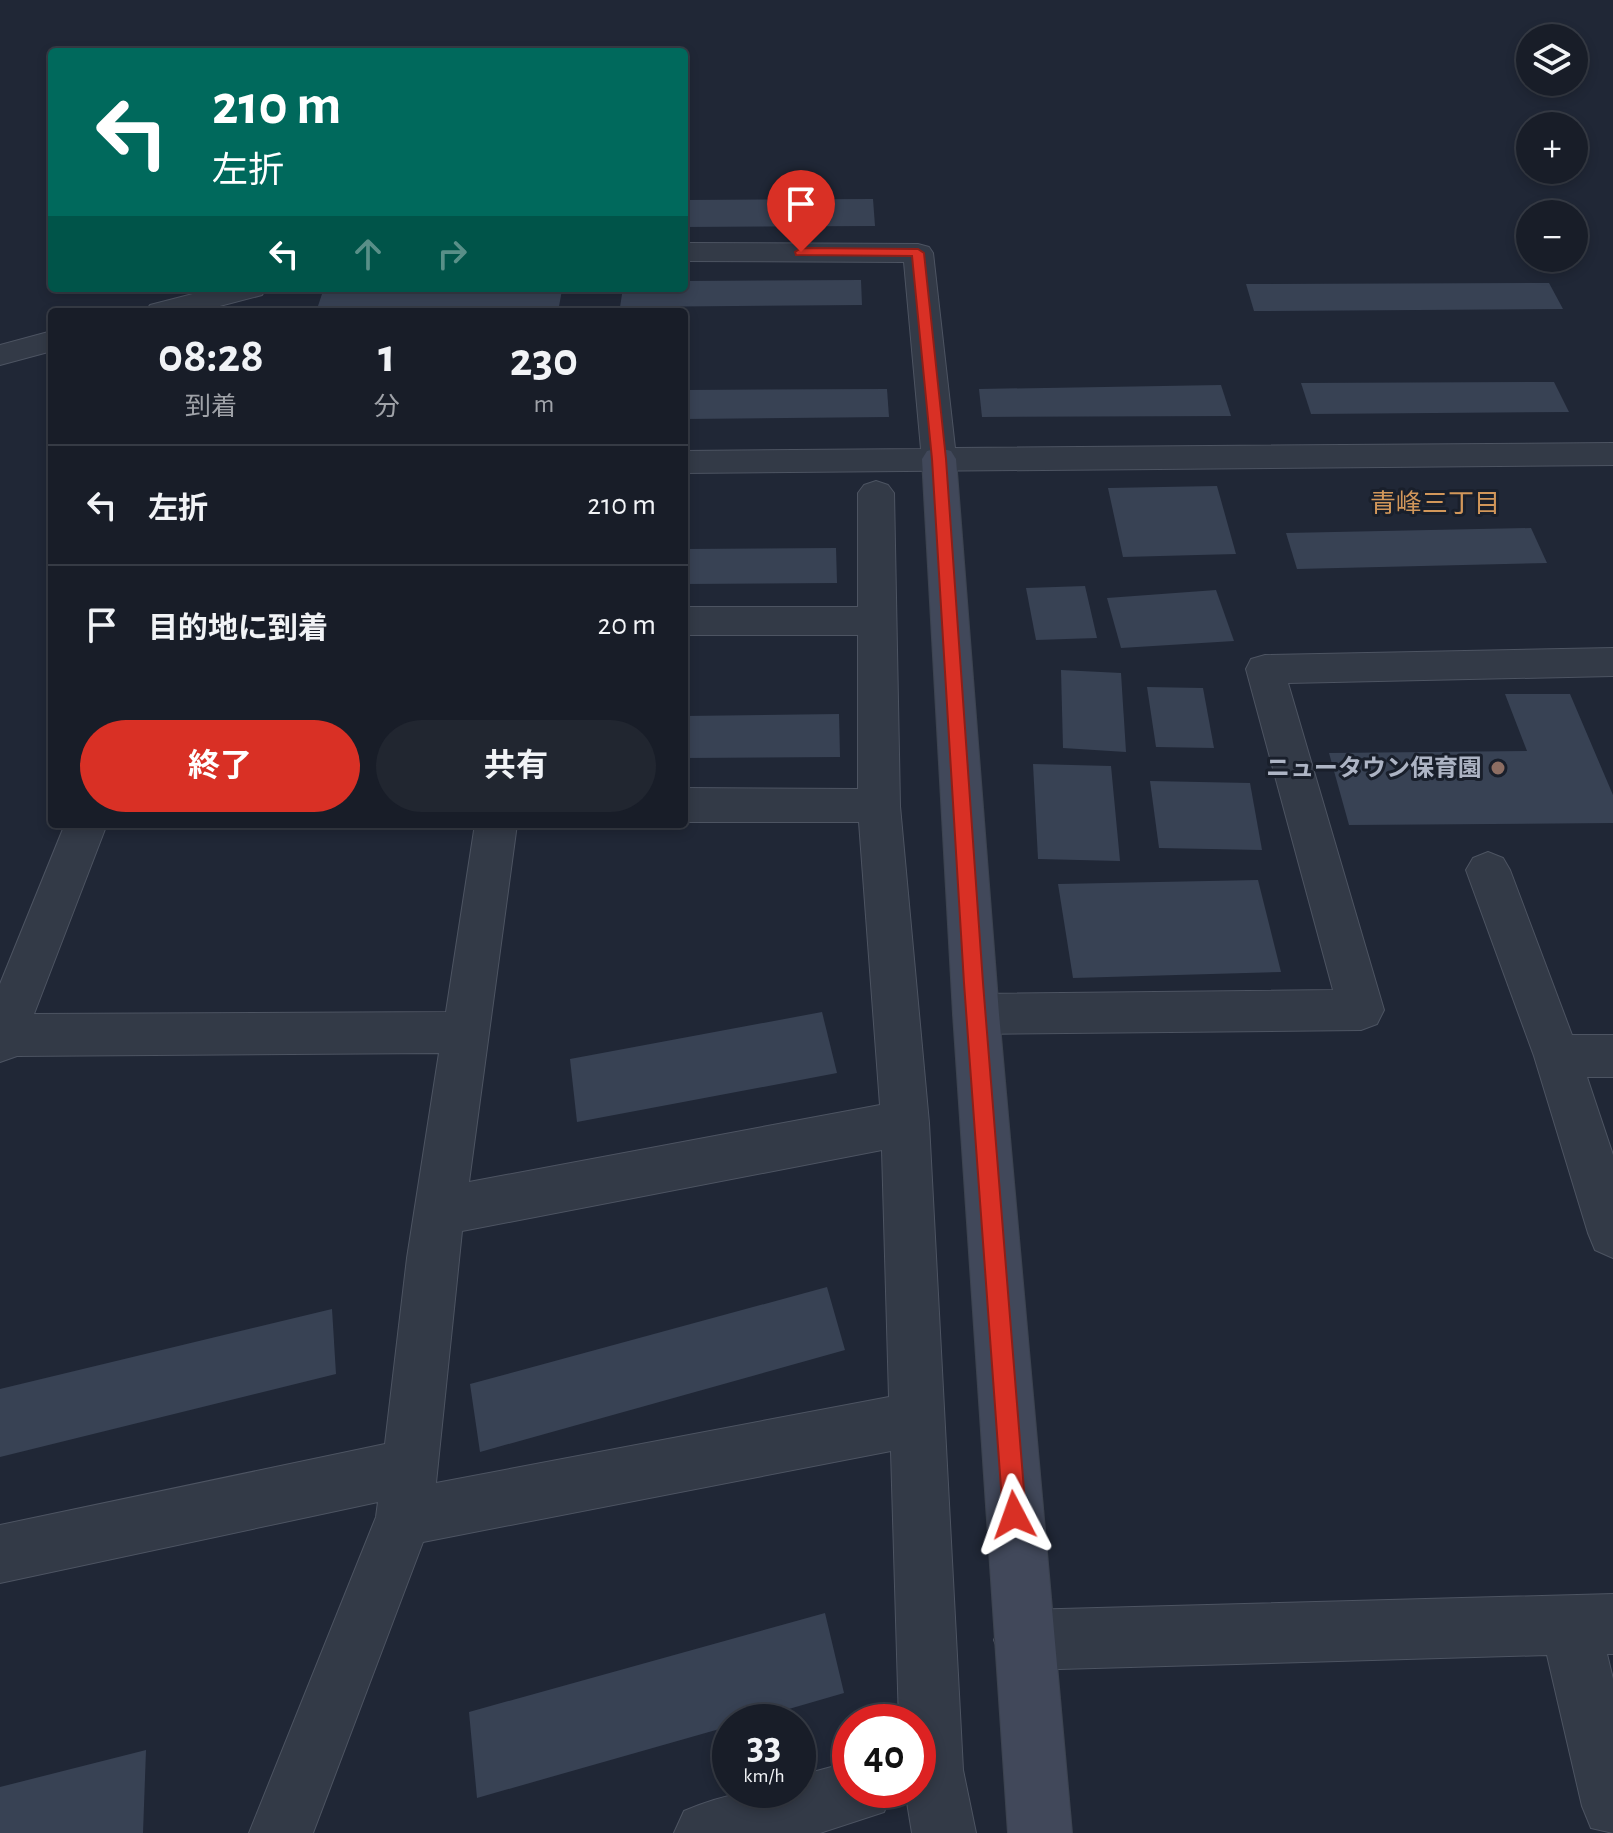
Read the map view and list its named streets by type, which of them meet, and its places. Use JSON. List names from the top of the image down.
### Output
{
  "districts": ["青峰三丁目"],
  "places": ["ニュータウン保育園"],
  "page": {
    "map_buttons": ["+", "−"],
    "turn": ["210 m", "左折"],
    "eta": [
      "08:28",
      "到着",
      "1",
      "分",
      "230",
      "m"
    ],
    "list": [
      {
        "name": "左折",
        "value": "210 m"
      },
      {
        "name": "目的地に到着",
        "value": "20 m"
      }
    ],
    "buttons": ["終了", "共有"],
    "speed": "33 km/h",
    "limit": "40"
  }
}
